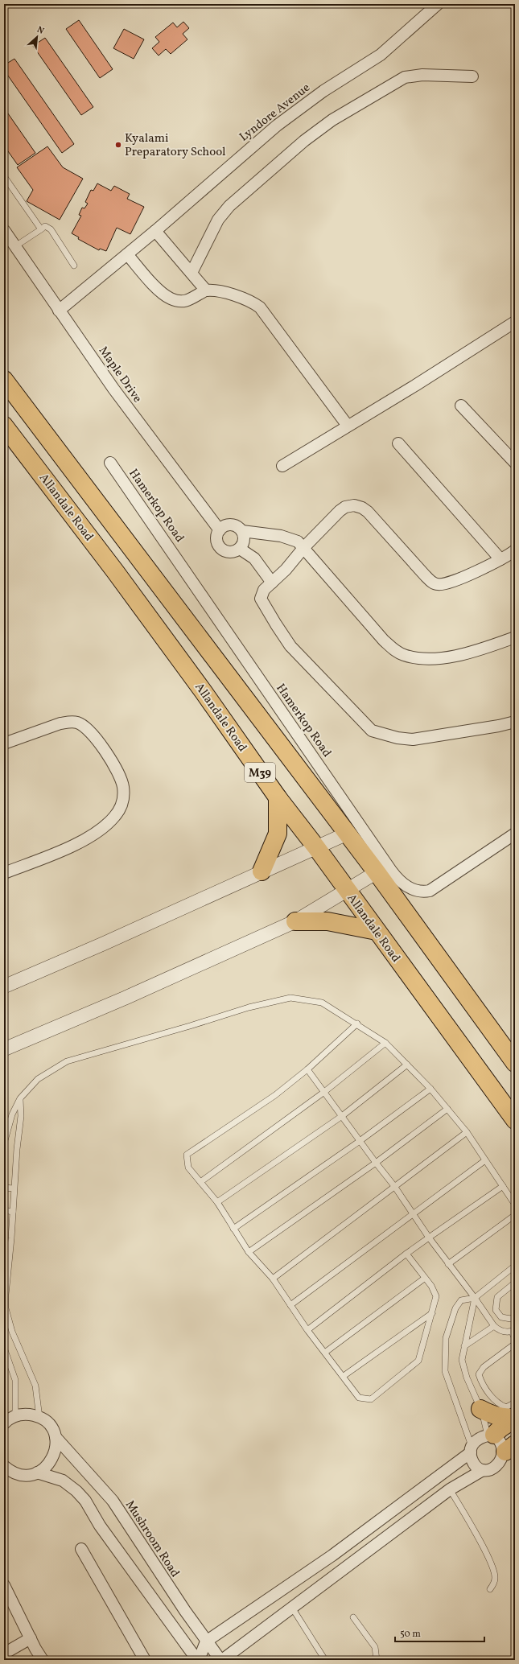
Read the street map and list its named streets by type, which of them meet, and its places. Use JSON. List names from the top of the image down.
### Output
{
  "streets": {
    "main road": ["Allandale Road", "M39"],
    "street": [
      "Lyndore Avenue",
      "Maple Drive",
      "Hamerkop Road",
      "Mushroom Road"
    ]
  },
  "crossings": [
    ["Lyndore Avenue", "Maple Drive"]
  ],
  "places": ["Kyalami Preparatory School"],
  "scale_bar": "50 m",
  "north": "top right"
}
